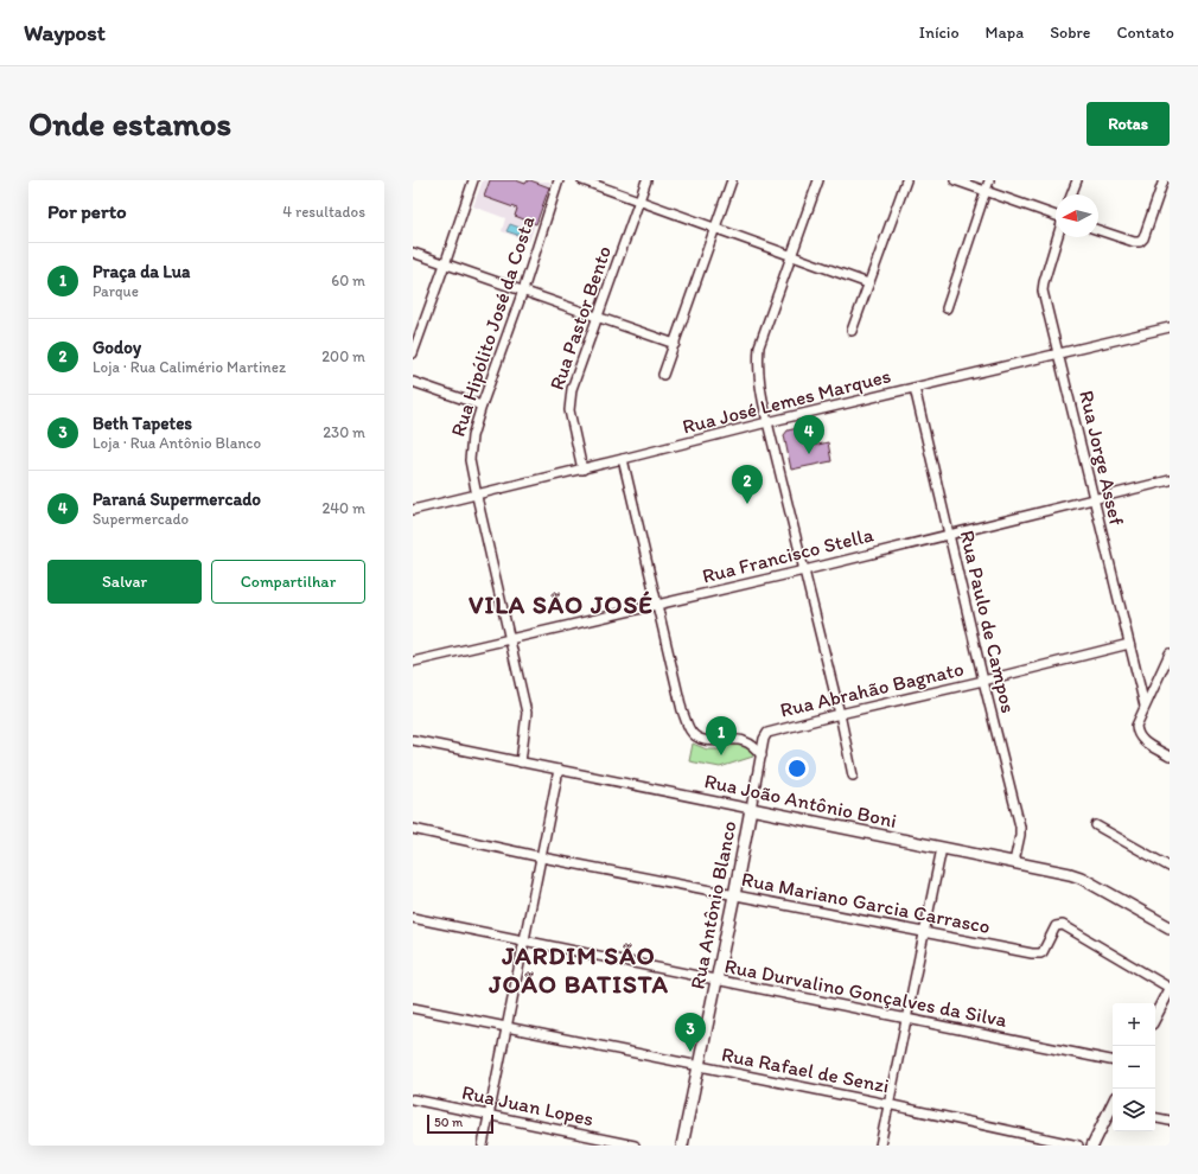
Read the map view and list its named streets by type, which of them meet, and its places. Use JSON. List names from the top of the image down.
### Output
{
  "streets": {
    "street": [
      "Rua Pastor Bento",
      "Rua Hipólito José da Costa",
      "Rua José Lemes Marques",
      "Rua Jorge Assef",
      "Rua Francisco Stella",
      "Rua Paulo de Campos",
      "Rua Abrahão Bagnato",
      "Rua João Antônio Boni",
      "Rua Mariano Garcia Carrasco",
      "Rua Antônio Blanco",
      "Rua Durvalino Gonçalves da Silva",
      "Rua Rafael de Senzi",
      "Rua Juan Lopes"
    ]
  },
  "crossings": [
    ["Rua Pastor Bento", "Rua José Lemes Marques"],
    ["Rua Hipólito José da Costa", "Rua José Lemes Marques"],
    ["Rua Hipólito José da Costa", "Rua Francisco Stella"],
    ["Rua Hipólito José da Costa", "Rua João Antônio Boni"],
    ["Rua José Lemes Marques", "Rua Jorge Assef"],
    ["Rua José Lemes Marques", "Rua Paulo de Campos"],
    ["Rua Jorge Assef", "Rua Francisco Stella"],
    ["Rua Jorge Assef", "Rua Abrahão Bagnato"],
    ["Rua Francisco Stella", "Rua Paulo de Campos"],
    ["Rua Paulo de Campos", "Rua Abrahão Bagnato"],
    ["Rua Paulo de Campos", "Rua João Antônio Boni"],
    ["Rua Abrahão Bagnato", "Rua Antônio Blanco"],
    ["Rua João Antônio Boni", "Rua Antônio Blanco"],
    ["Rua Mariano Garcia Carrasco", "Rua Antônio Blanco"],
    ["Rua Antônio Blanco", "Rua Durvalino Gonçalves da Silva"],
    ["Rua Antônio Blanco", "Rua Rafael de Senzi"]
  ],
  "districts": ["VILA SÃO JOSÉ", "JARDIM SÃO JOÃO BATISTA"],
  "scale_bar": "50 m",
  "north": "left",
  "page": {
    "header": "Waypost",
    "nav": [
      "Início",
      "Mapa",
      "Sobre",
      "Contato"
    ],
    "buttons": [
      "Rotas",
      ["Salvar", "Compartilhar"]
    ],
    "title": "Onde estamos",
    "heading": ["Por perto", "4 resultados"],
    "list": [
      {
        "mark": "1",
        "name": "Praça da Lua",
        "note": "Parque",
        "value": "60 m"
      },
      {
        "mark": "2",
        "name": "Godoy",
        "note": "Loja · Rua Calimério Martinez",
        "value": "200 m"
      },
      {
        "mark": "3",
        "name": "Beth Tapetes",
        "note": "Loja · Rua Antônio Blanco",
        "value": "230 m"
      },
      {
        "mark": "4",
        "name": "Paraná Supermercado",
        "note": "Supermercado",
        "value": "240 m"
      }
    ],
    "pins": [
      "4",
      "2",
      "1",
      "3"
    ],
    "map_buttons": ["+", "−"],
    "scale": "50 m"
  }
}
